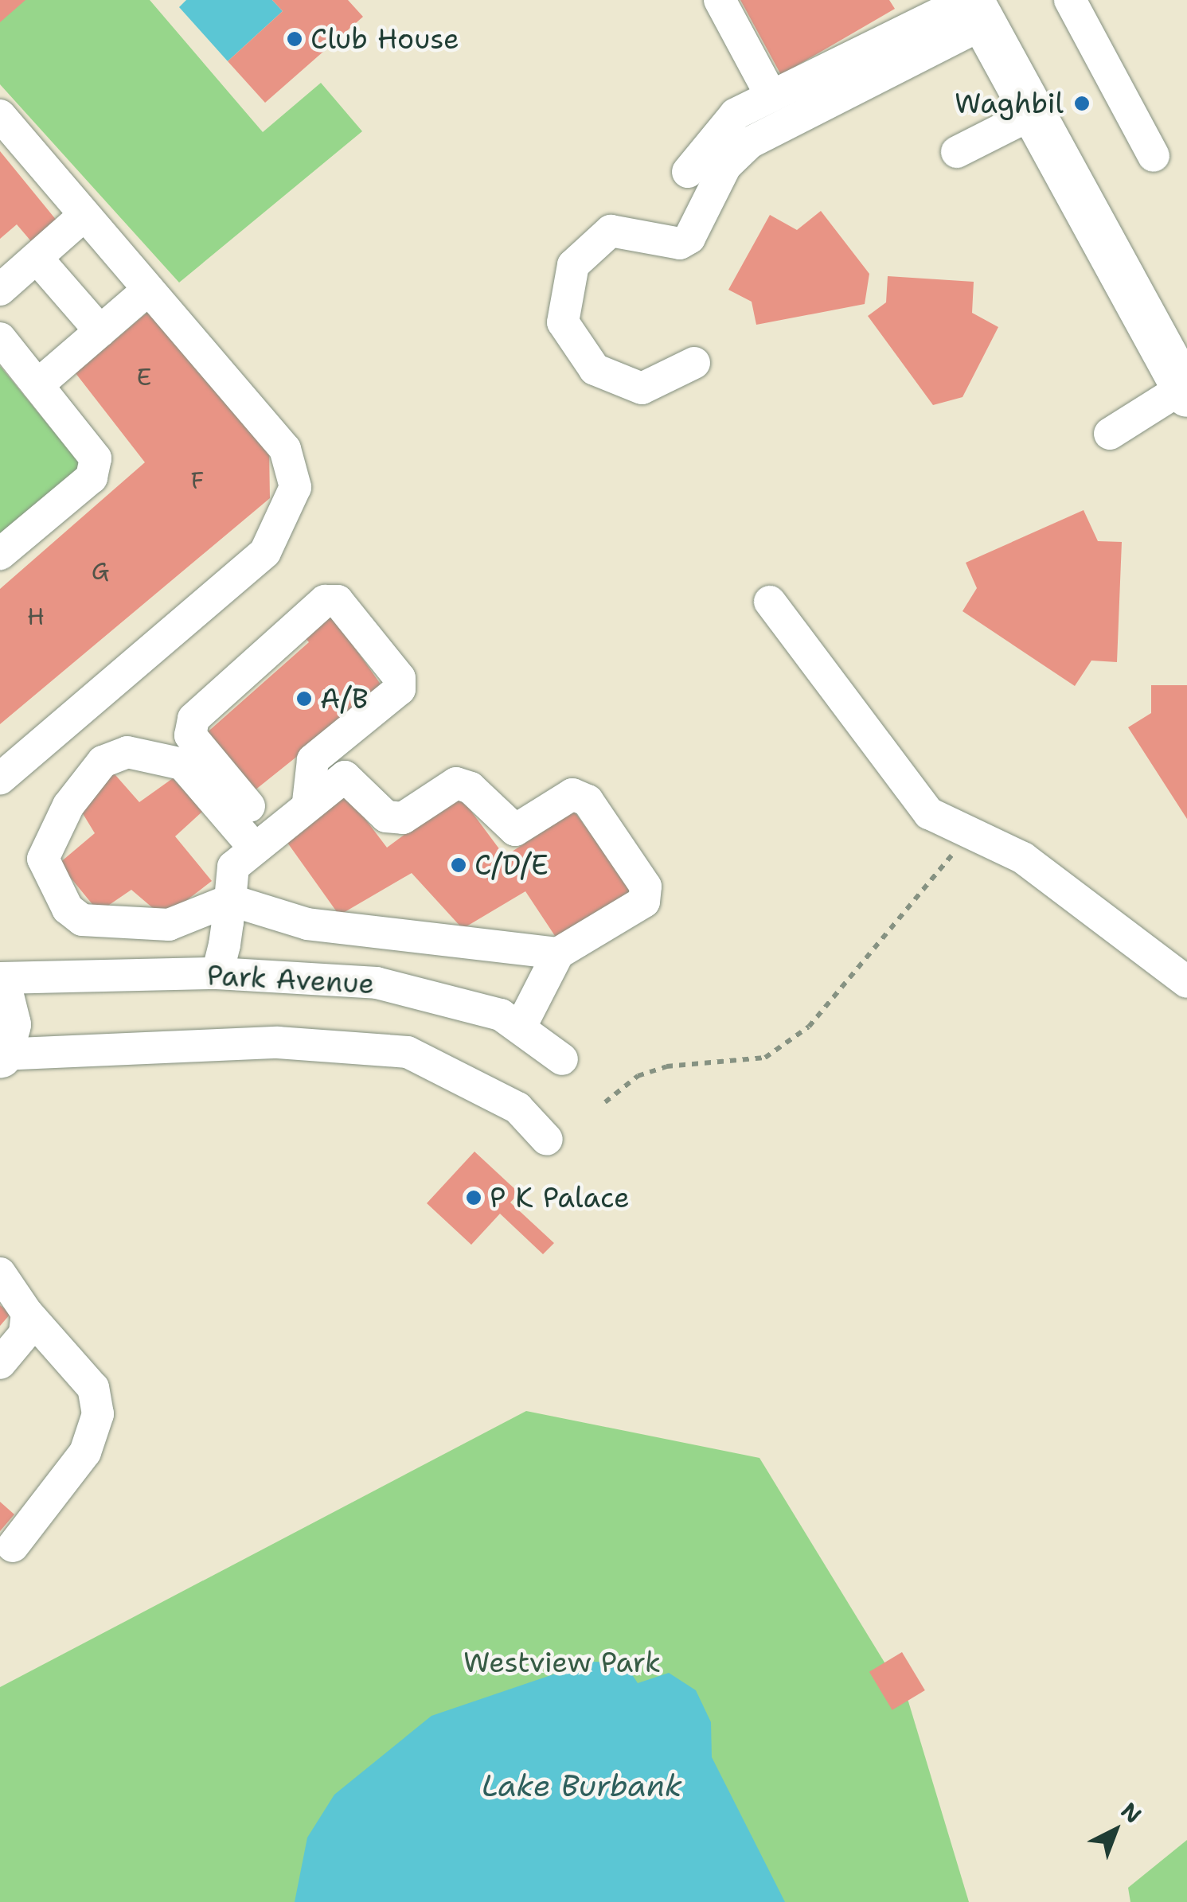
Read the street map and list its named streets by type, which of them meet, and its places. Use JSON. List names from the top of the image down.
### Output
{
  "streets": {
    "street": ["Park Avenue"]
  },
  "water": ["Lake Burbank"],
  "parks": ["Westview Park"],
  "places": [
    "Club House",
    "Waghbil",
    "A/B",
    "C/D/E",
    "P K Palace"
  ],
  "house_numbers": [
    "E",
    "F",
    "G",
    "H"
  ],
  "north": "top right"
}
